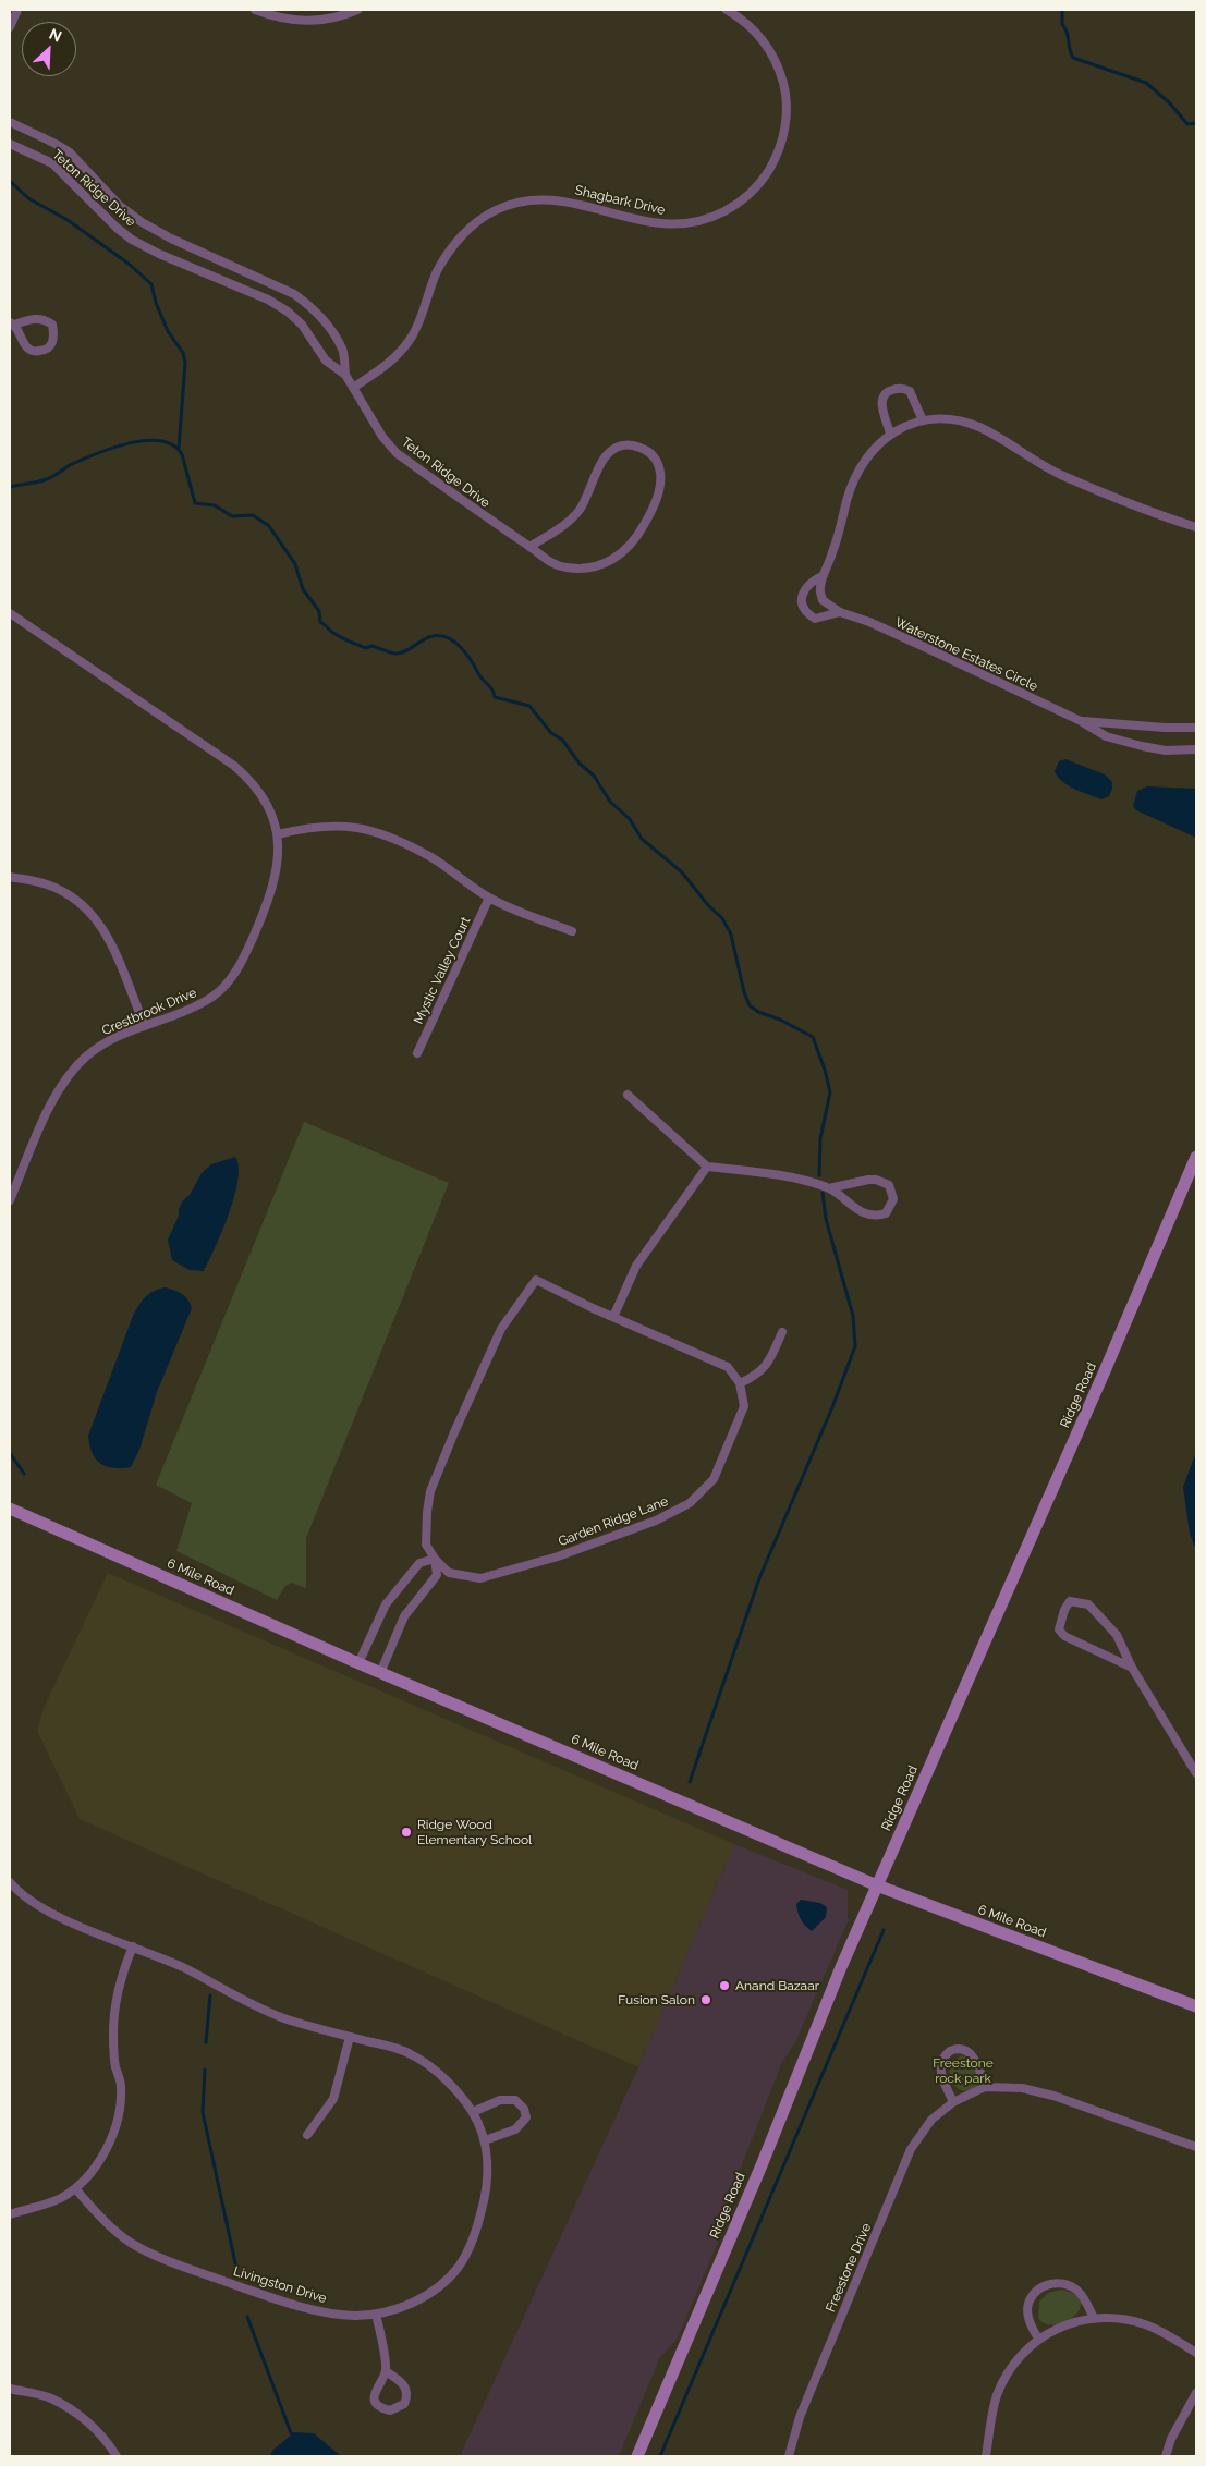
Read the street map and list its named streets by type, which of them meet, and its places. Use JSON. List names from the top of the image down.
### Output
{
  "streets": {
    "street": [
      "Teton Ridge Drive",
      "Shagbark Drive",
      "Waterstone Estates Circle",
      "Mystic Valley Court",
      "Crestbrook Drive",
      "Ridge Road",
      "Garden Ridge Lane",
      "6 Mile Road",
      "Freestone Drive",
      "Livingston Drive"
    ]
  },
  "crossings": [
    ["Teton Ridge Drive", "Shagbark Drive"],
    ["Ridge Road", "6 Mile Road"]
  ],
  "parks": ["Freestone rock park"],
  "places": ["Ridge Wood Elementary School", "Anand Bazaar", "Fusion Salon"],
  "north": "top right"
}
